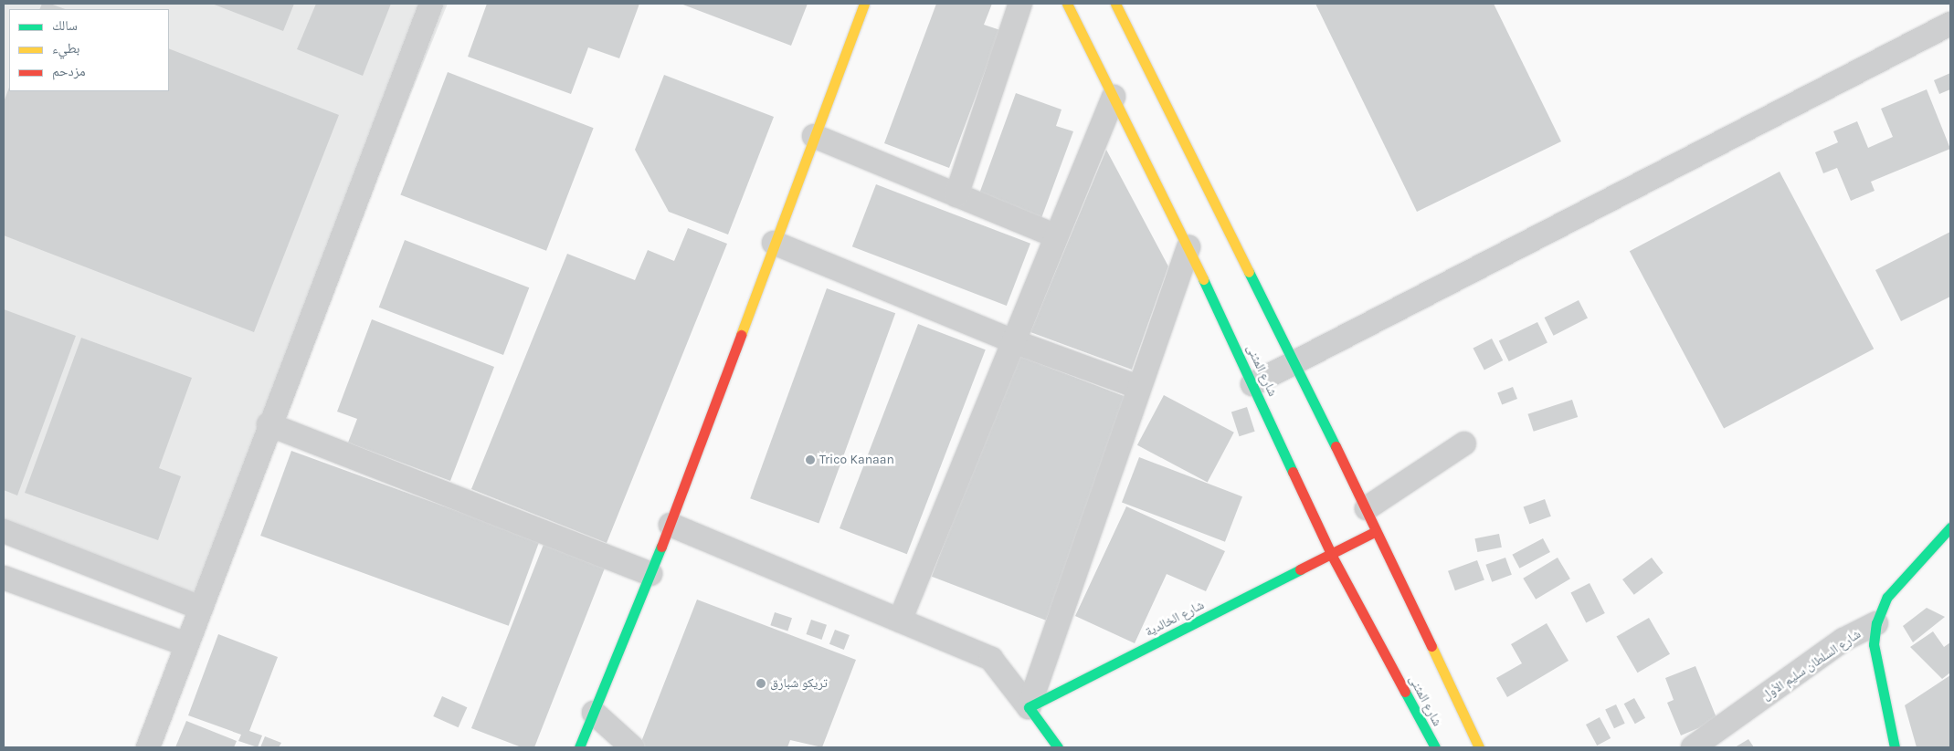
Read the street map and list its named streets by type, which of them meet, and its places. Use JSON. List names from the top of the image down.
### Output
{
  "streets": {
    "street": ["شارع المثنى", "شارع الخالدية", "شارع السلطان سليم الأول"]
  },
  "crossings": [
    ["شارع المثنى", "شارع الخالدية"]
  ],
  "places": ["Trico Kanaan", "تريكو شبارق"],
  "legend": ["سالك", "بطيء", "مزدحم"]
}
